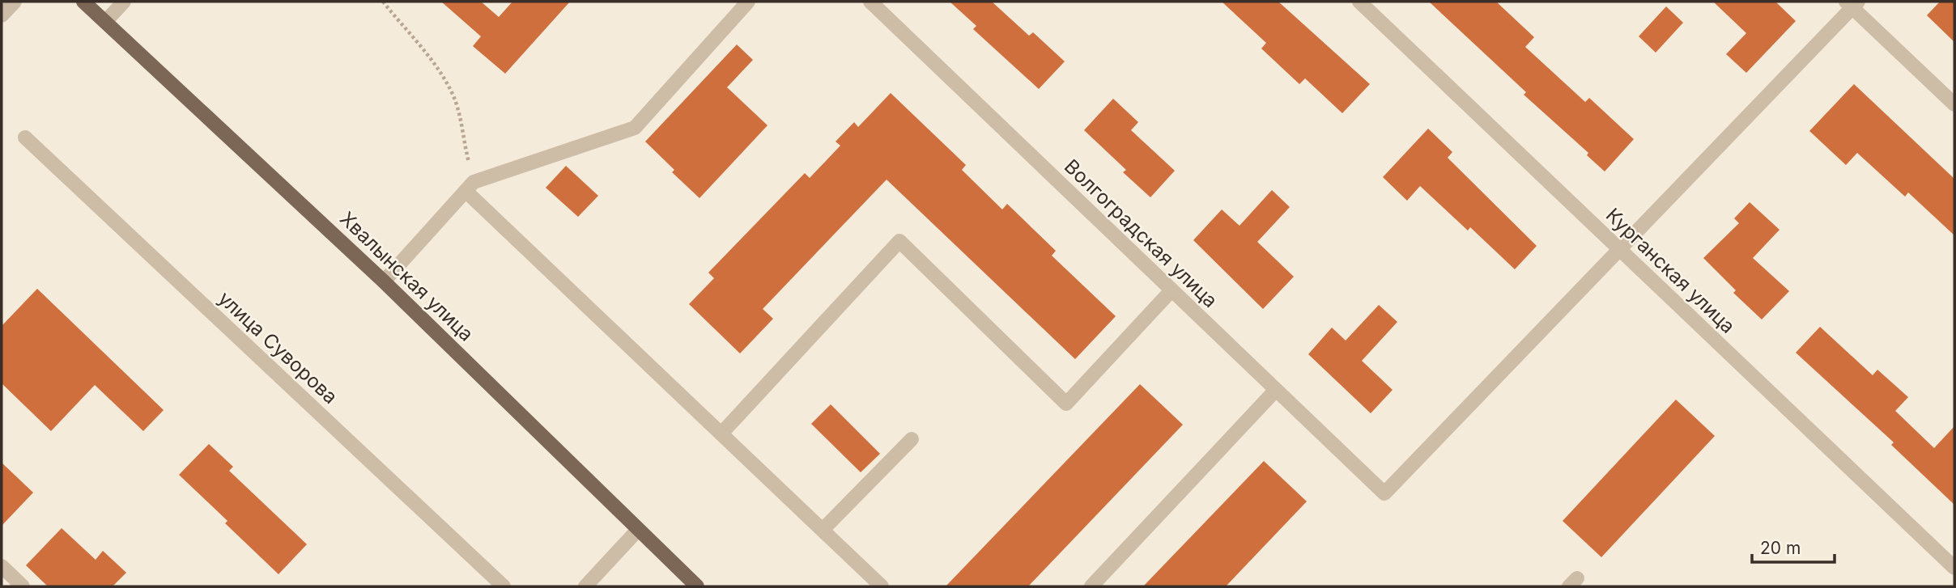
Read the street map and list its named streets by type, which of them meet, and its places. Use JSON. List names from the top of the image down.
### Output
{
  "streets": {
    "main road": ["Хвалынская улица"],
    "street": ["Волгоградская улица", "Курганская улица", "улица Суворова"]
  },
  "crossings": [
    ["Волгоградская улица", "Курганская улица"]
  ],
  "scale_bar": "20 m"
}
